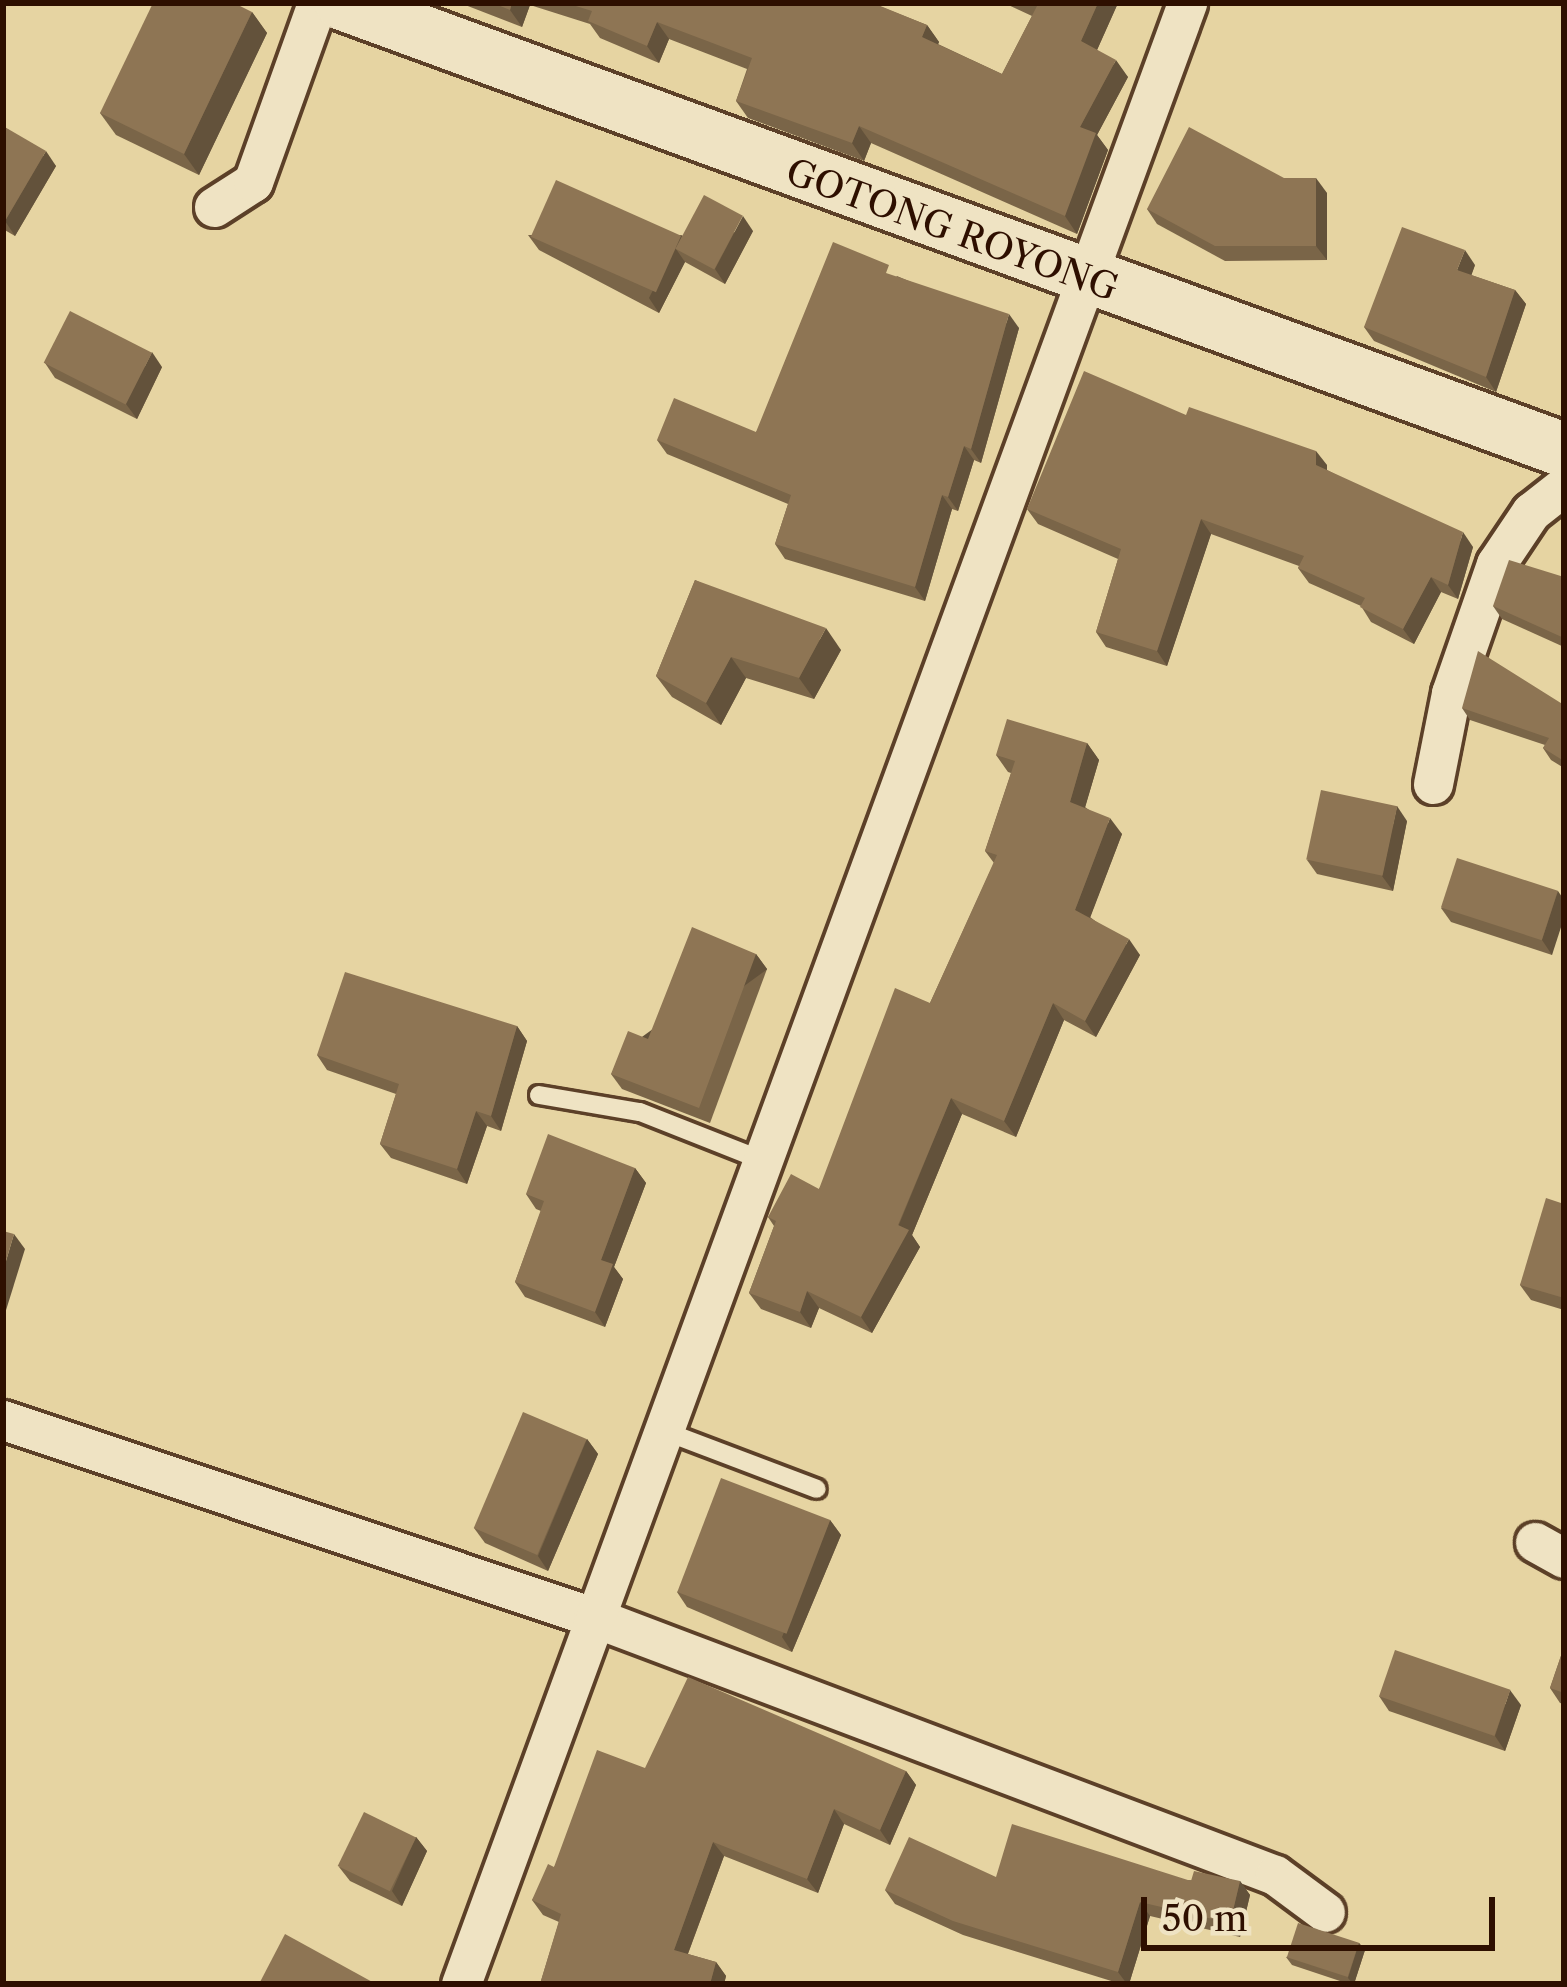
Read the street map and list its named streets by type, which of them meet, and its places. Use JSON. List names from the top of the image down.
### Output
{
  "streets": {
    "street": ["GOTONG ROYONG"]
  },
  "scale_bar": "50 m"
}
